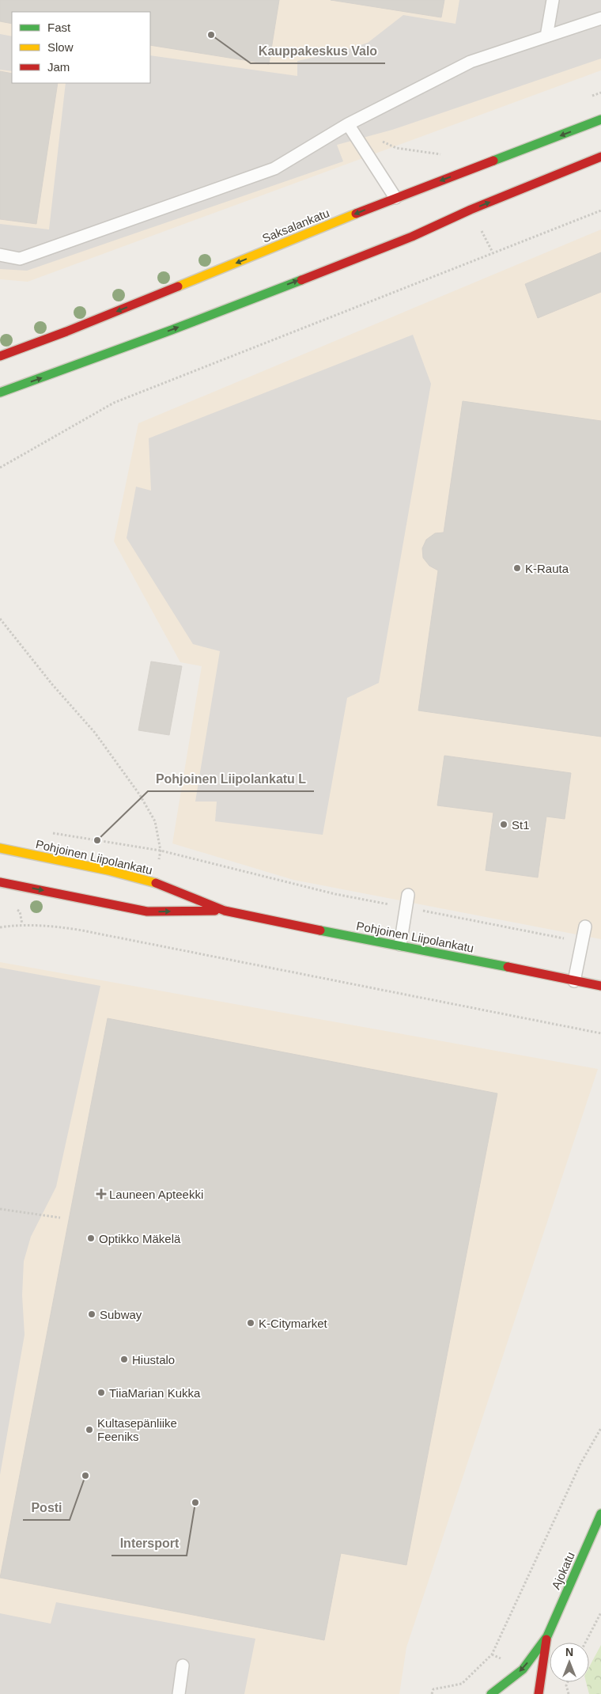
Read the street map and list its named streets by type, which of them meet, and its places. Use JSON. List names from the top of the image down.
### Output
{
  "streets": {
    "main road": ["Saksalankatu", "Pohjoinen Liipolankatu", "Ajokatu"]
  },
  "places": {
    "other": [
      "Kauppakeskus Valo",
      "K-Rauta",
      "St1",
      "Pohjoinen Liipolankatu L",
      "Optikko Mäkelä",
      "Subway",
      "K-Citymarket",
      "Hiustalo",
      "TiiaMarian Kukka",
      "Kultasepänliike Feeniks",
      "Posti",
      "Intersport"
    ],
    "health": ["Launeen Apteekki"]
  },
  "legend": ["Fast", "Slow", "Jam"],
  "north": "top"
}
